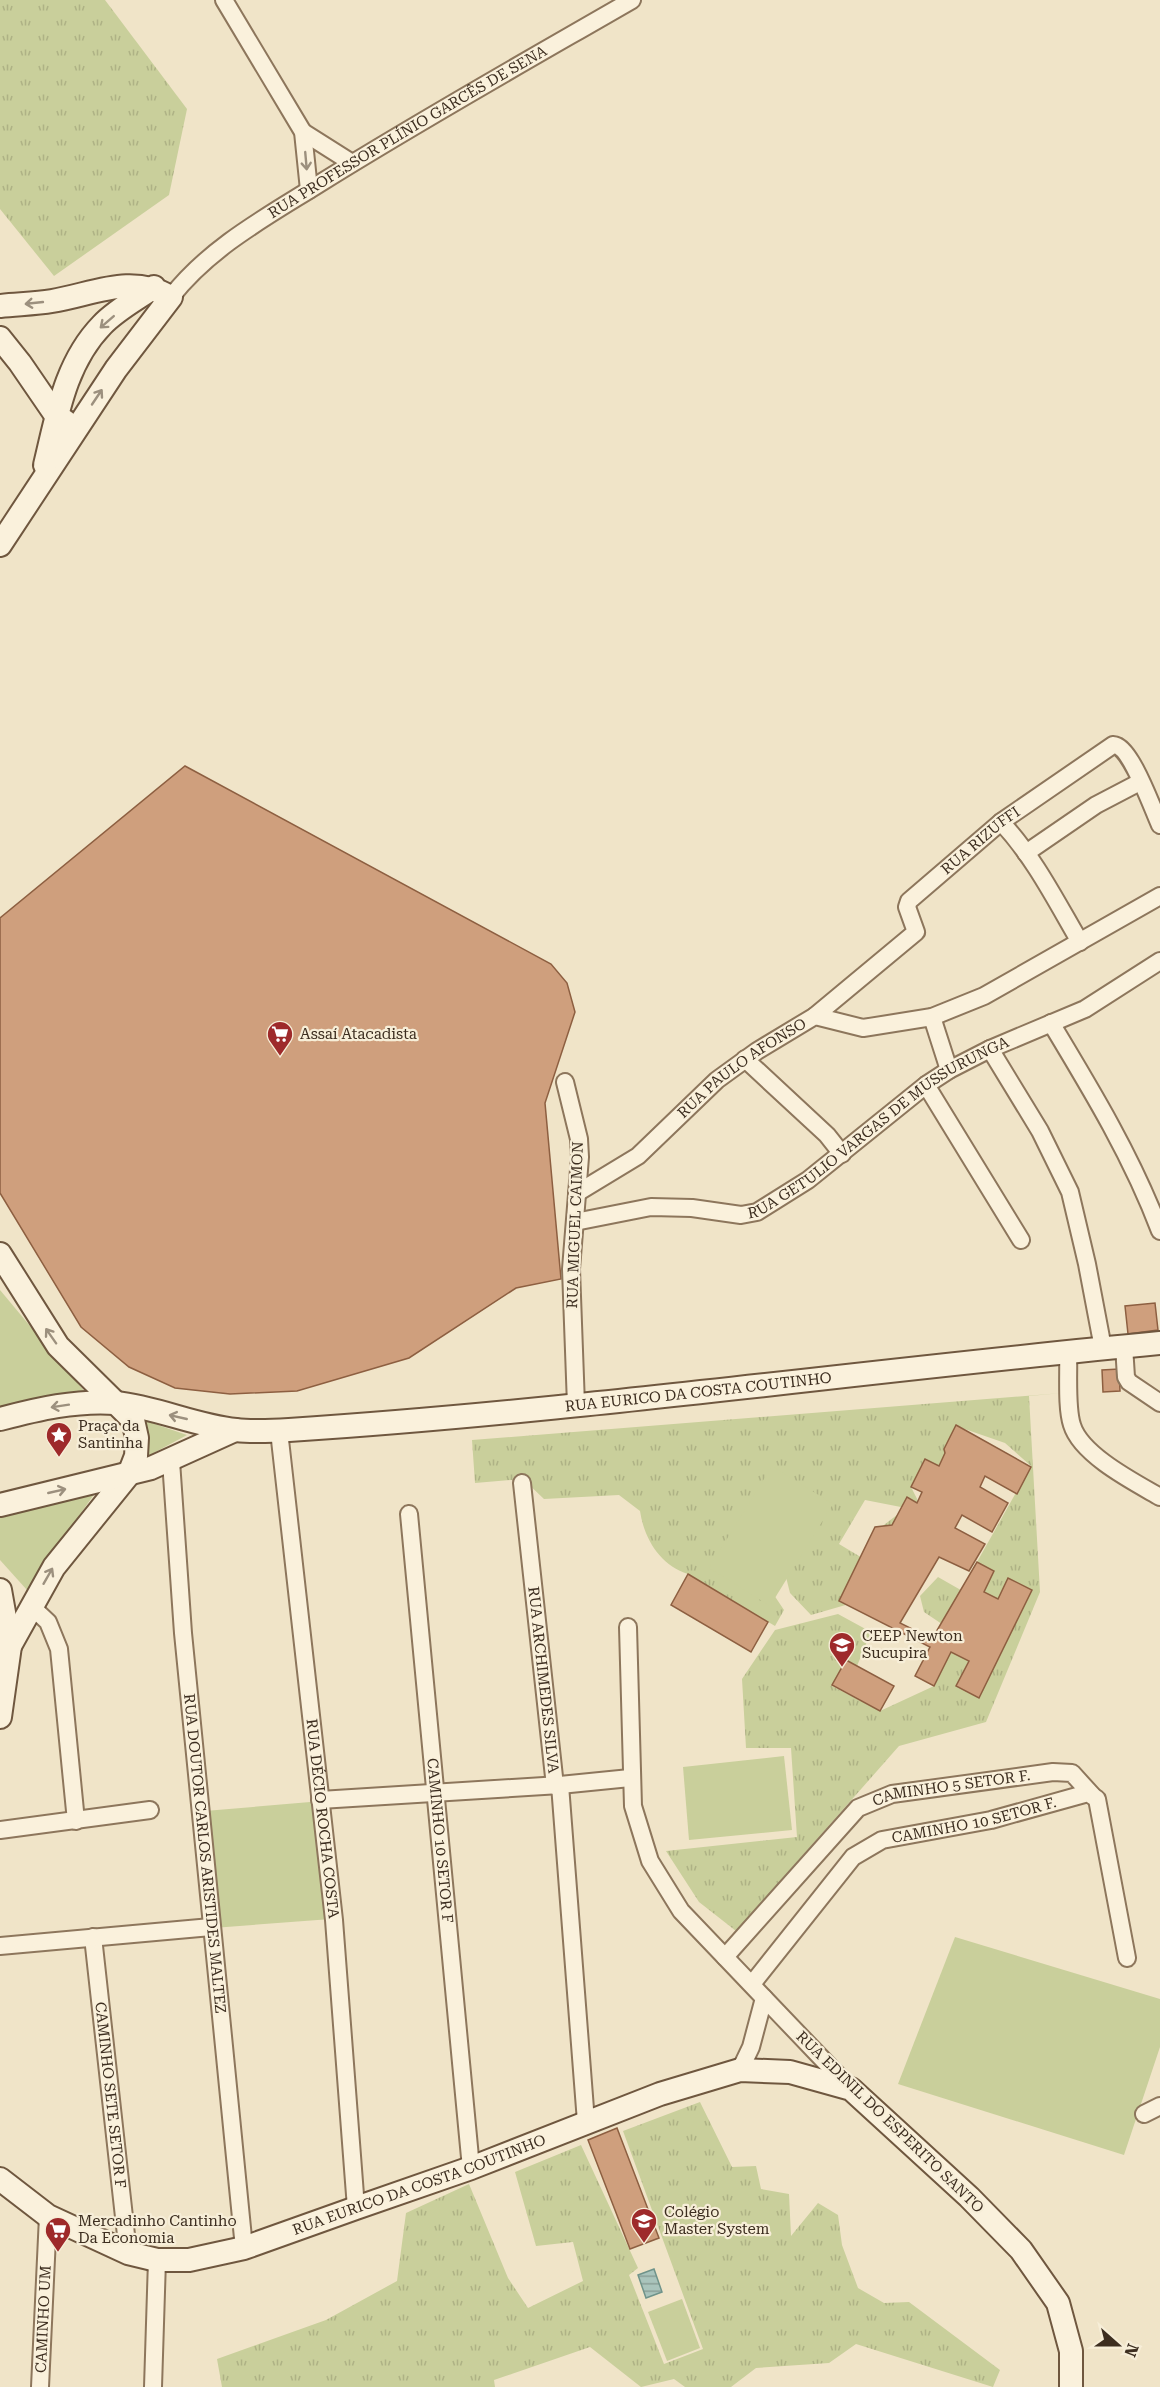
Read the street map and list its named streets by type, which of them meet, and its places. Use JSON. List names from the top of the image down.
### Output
{
  "streets": {
    "main road": ["RUA PROFESSOR PLÍNIO GARCÊS DE SENA", "RUA EURICO DA COSTA COUTINHO", "RUA EDINIL DO ESPERITO SANTO"],
    "street": [
      "RUA RIZUFFI",
      "RUA PAULO AFONSO",
      "RUA GETULIO VARGAS DE MUSSURUNGA",
      "RUA MIGUEL CAIMON",
      "RUA ARCHIMEDES SILVA",
      "CAMINHO 5 SETOR F.",
      "RUA DÉCIO ROCHA COSTA",
      "CAMINHO 10 SETOR F.",
      "CAMINHO 10 SETOR F",
      "RUA DOUTOR CARLOS ARISTIDES MALTEZ",
      "CAMINHO SETE SETOR F",
      "CAMINHO UM"
    ]
  },
  "crossings": [
    ["RUA RIZUFFI", "RUA PAULO AFONSO"],
    ["RUA PAULO AFONSO", "RUA MIGUEL CAIMON"],
    ["RUA GETULIO VARGAS DE MUSSURUNGA", "RUA MIGUEL CAIMON"],
    ["RUA MIGUEL CAIMON", "RUA EURICO DA COSTA COUTINHO"],
    ["RUA EURICO DA COSTA COUTINHO", "RUA ARCHIMEDES SILVA"],
    ["RUA EURICO DA COSTA COUTINHO", "RUA DÉCIO ROCHA COSTA"],
    ["RUA EURICO DA COSTA COUTINHO", "CAMINHO 10 SETOR F"],
    ["RUA EURICO DA COSTA COUTINHO", "RUA DOUTOR CARLOS ARISTIDES MALTEZ"],
    ["RUA EURICO DA COSTA COUTINHO", "CAMINHO SETE SETOR F"],
    ["RUA EURICO DA COSTA COUTINHO", "RUA EDINIL DO ESPERITO SANTO"],
    ["RUA EURICO DA COSTA COUTINHO", "CAMINHO UM"],
    ["RUA ARCHIMEDES SILVA", "RUA DÉCIO ROCHA COSTA"],
    ["RUA ARCHIMEDES SILVA", "CAMINHO 10 SETOR F"],
    ["CAMINHO 5 SETOR F.", "CAMINHO 10 SETOR F."],
    ["CAMINHO 5 SETOR F.", "RUA EDINIL DO ESPERITO SANTO"],
    ["CAMINHO 10 SETOR F.", "RUA EDINIL DO ESPERITO SANTO"]
  ],
  "places": {
    "supermarket": ["Assaí Atacadista", "Mercadinho Cantinho Da Economia"],
    "place": ["Praça da Santinha"],
    "school or university": ["CEEP Newton Sucupira", "Colégio Master System"]
  },
  "north": "right"
}
